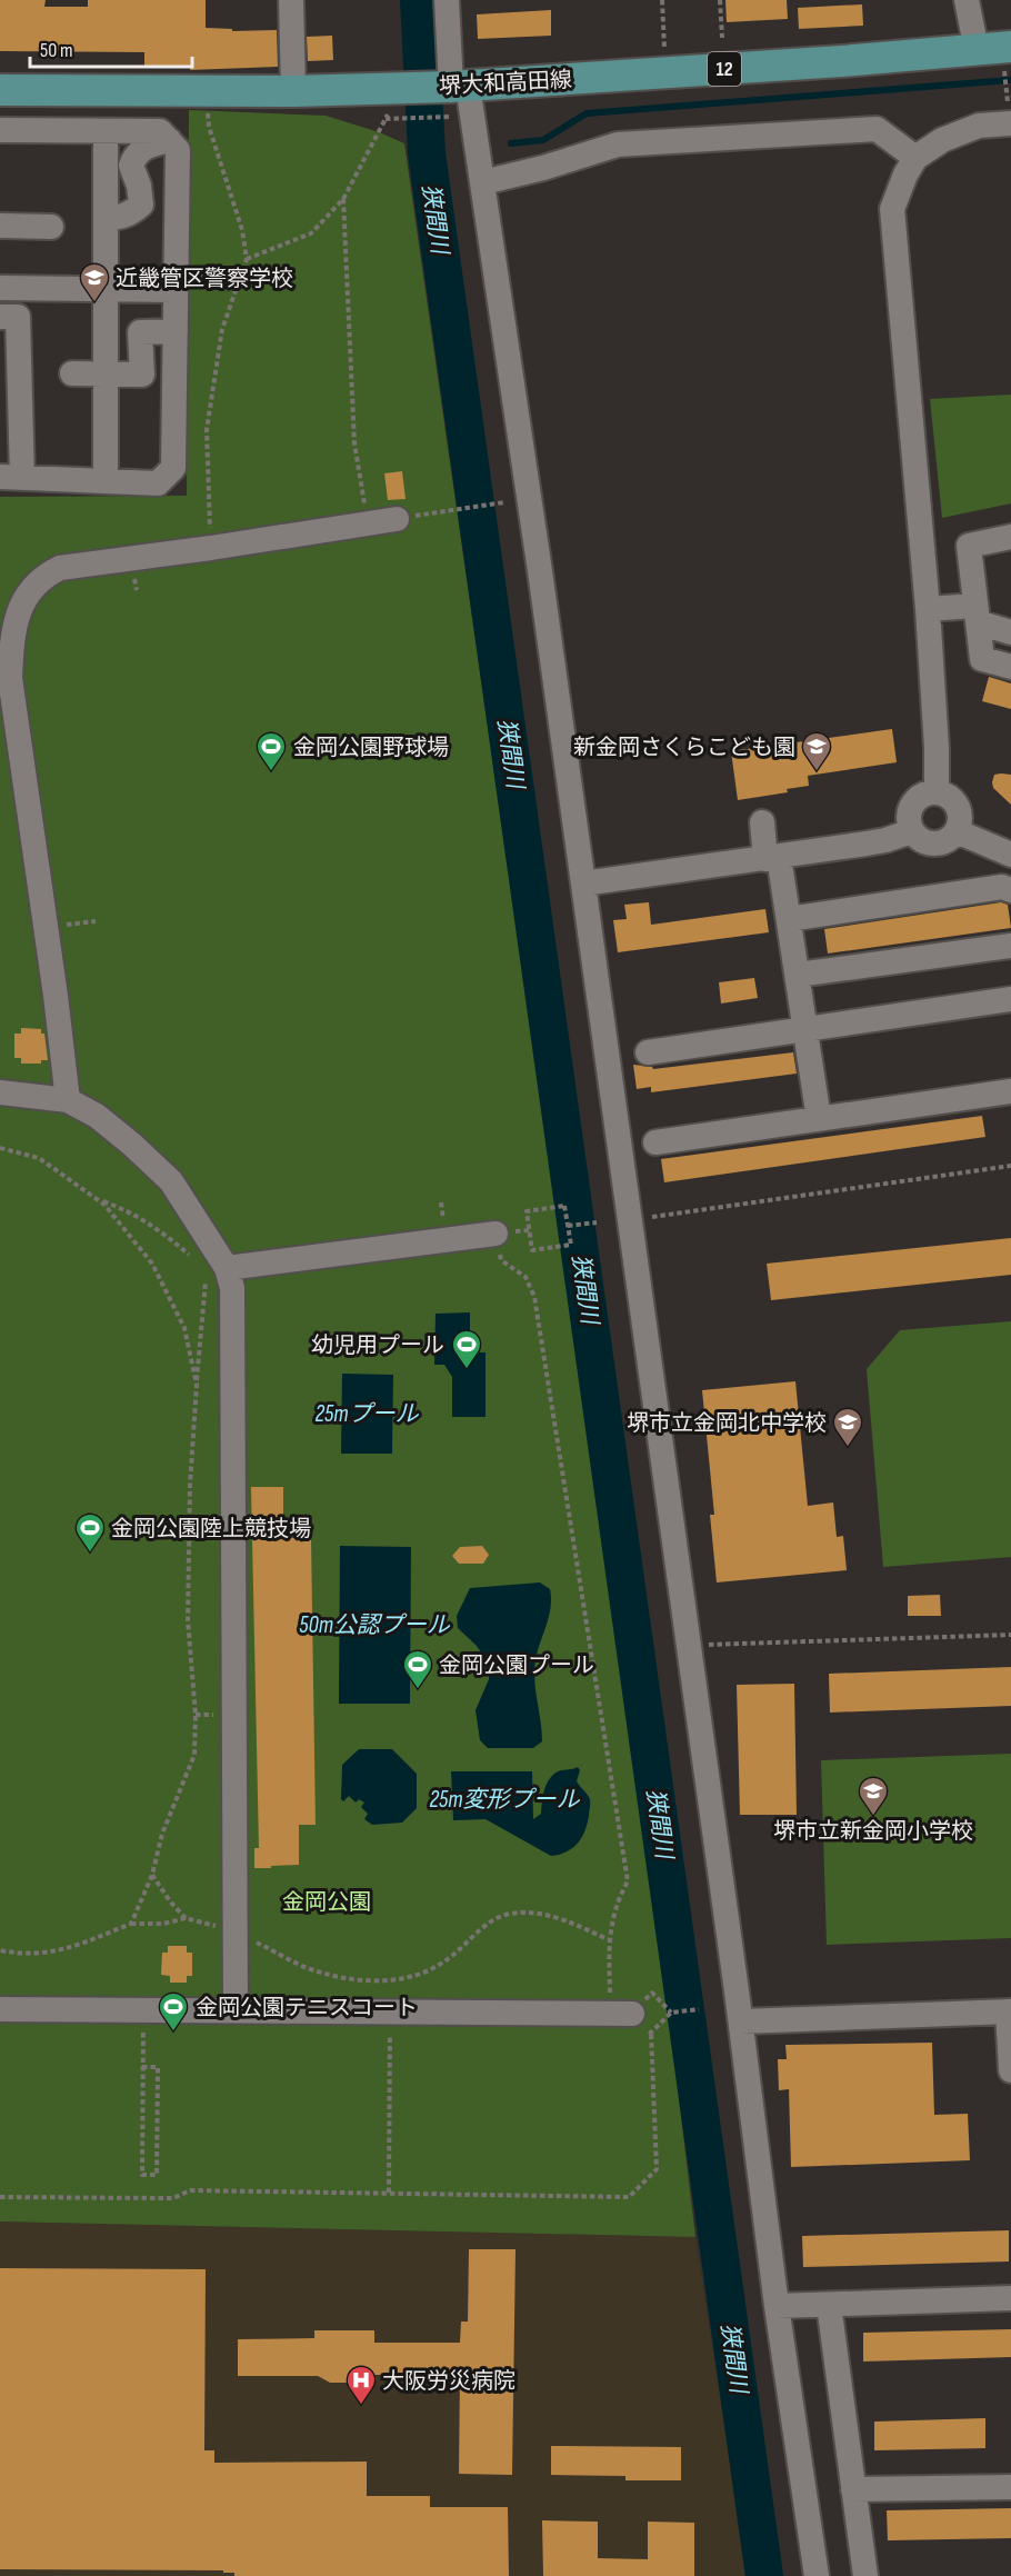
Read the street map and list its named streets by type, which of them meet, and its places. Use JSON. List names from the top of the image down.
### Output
{
  "streets": {
    "main road": ["12", "堺大和高田線"]
  },
  "water": [
    "狭間川",
    "25mプール",
    "50m公認プール",
    "25m変形プール"
  ],
  "parks": ["金岡公園"],
  "places": {
    "school or university": [
      "近畿管区警察学校",
      "新金岡さくらこども園",
      "堺市立金岡北中学校",
      "堺市立新金岡小学校"
    ],
    "sports": [
      "金岡公園野球場",
      "幼児用プール",
      "金岡公園陸上競技場",
      "金岡公園プール",
      "金岡公園テニスコート"
    ],
    "hospital": ["大阪労災病院"]
  },
  "scale_bar": "50 m"
}
